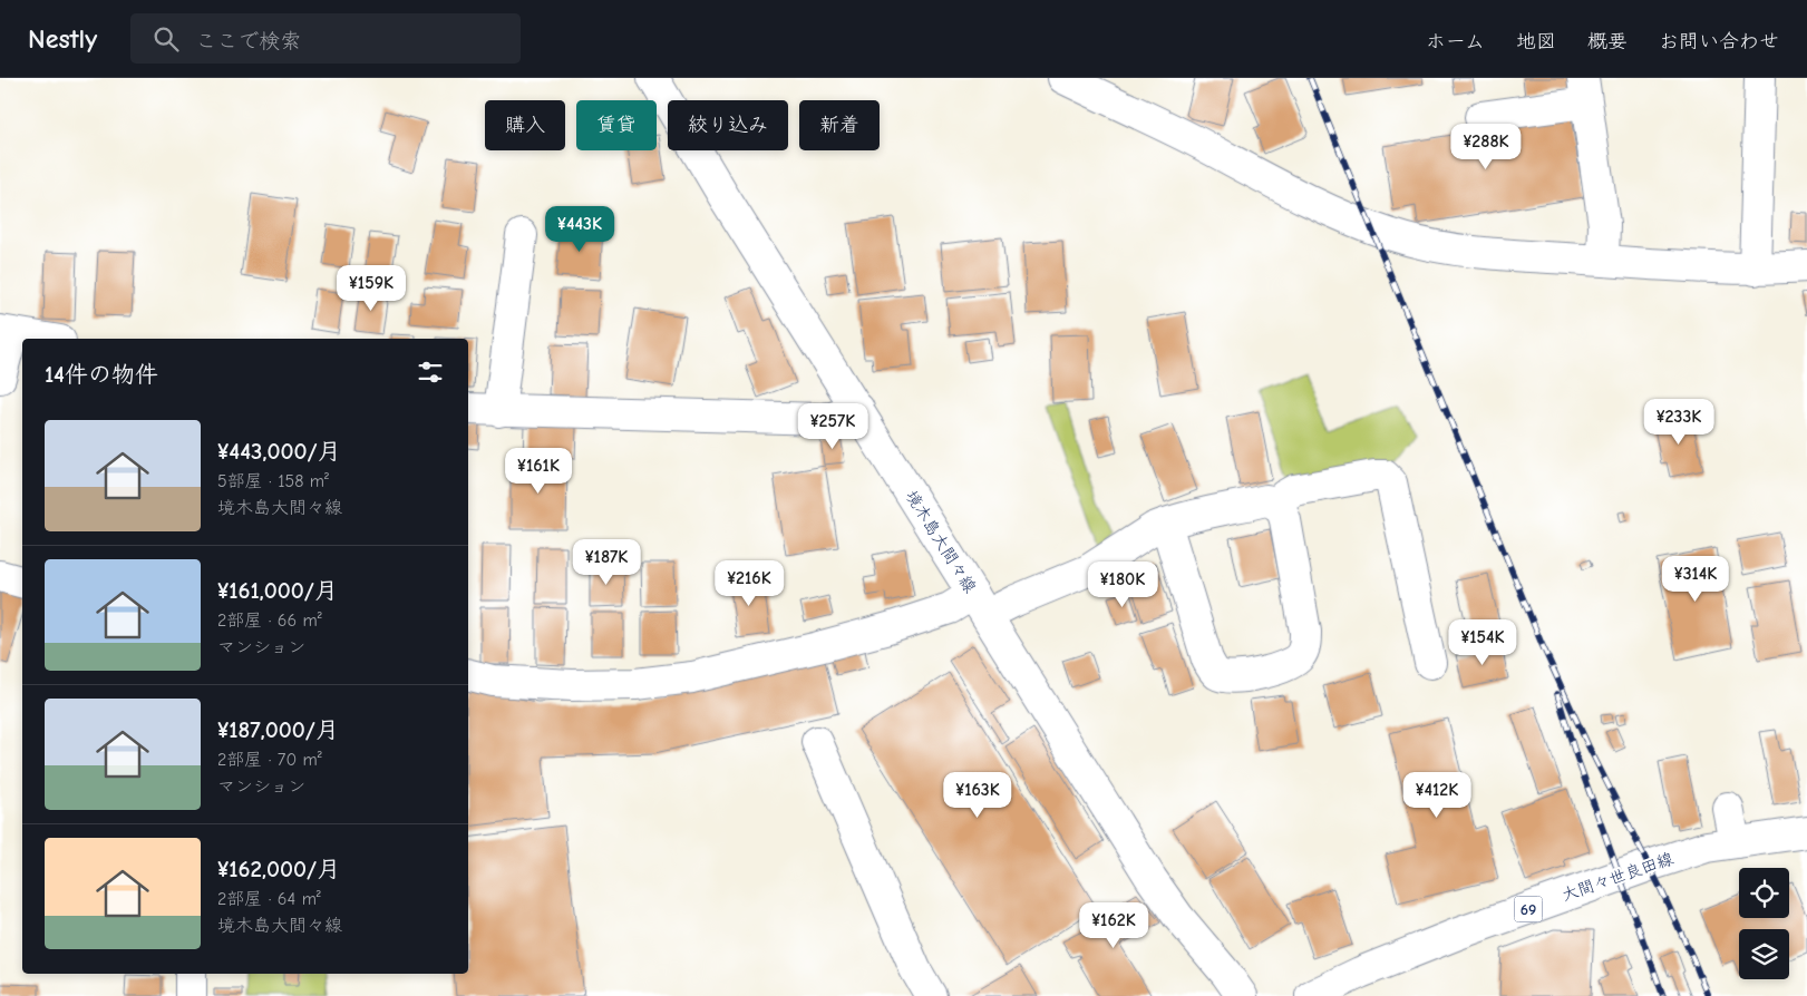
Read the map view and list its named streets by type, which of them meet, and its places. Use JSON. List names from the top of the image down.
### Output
{
  "streets": {
    "street": ["境木島大間々線", "大間々世良田線", "69"]
  },
  "page": {
    "header": "Nestly",
    "search": "ここで検索",
    "nav": [
      "ホーム",
      "地図",
      "概要",
      "お問い合わせ"
    ],
    "chip": [
      "購入",
      "賃貸",
      "絞り込み",
      "新着"
    ],
    "price": [
      "¥288K",
      "¥443K",
      "¥159K",
      "¥233K",
      "¥257K",
      "¥161K",
      "¥187K",
      "¥314K",
      "¥216K",
      "¥180K",
      "¥154K",
      "¥163K",
      "¥412K",
      "¥162K"
    ],
    "heading": "14件の物件",
    "list": [
      {
        "name": "¥443,000/月",
        "note": "5部屋 · 158 m² · 境木島大間々線"
      },
      {
        "name": "¥161,000/月",
        "note": "2部屋 · 66 m² · マンション"
      },
      {
        "name": "¥187,000/月",
        "note": "2部屋 · 70 m² · マンション"
      },
      {
        "name": "¥162,000/月",
        "note": "2部屋 · 64 m² · 境木島大間々線"
      }
    ]
  }
}
